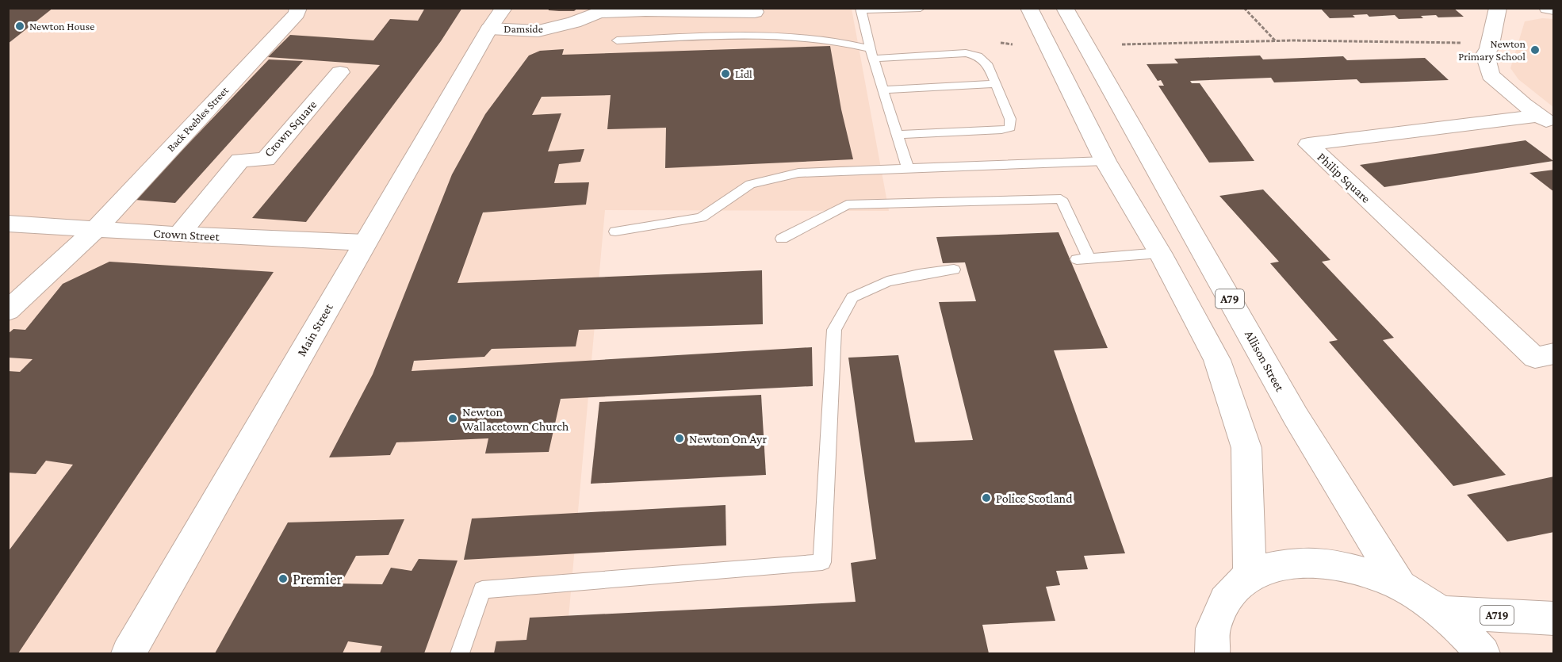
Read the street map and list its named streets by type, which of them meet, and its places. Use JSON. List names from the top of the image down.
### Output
{
  "streets": {
    "street": [
      "Damside",
      "Back Peebles Street",
      "Crown Square",
      "Philip Square",
      "Crown Street",
      "A79",
      "Main Street",
      "Allison Street",
      "A719"
    ]
  },
  "crossings": [
    ["Damside", "Main Street"],
    ["Back Peebles Street", "Crown Street"],
    ["Crown Square", "Crown Street"],
    ["Crown Street", "Main Street"],
    ["A79", "Allison Street"],
    ["A79", "A719"]
  ],
  "places": [
    "Newton House",
    "Newton Primary School",
    "Lidl",
    "Newton Wallacetown Church",
    "Newton On Ayr",
    "Police Scotland",
    "Premier"
  ]
}
